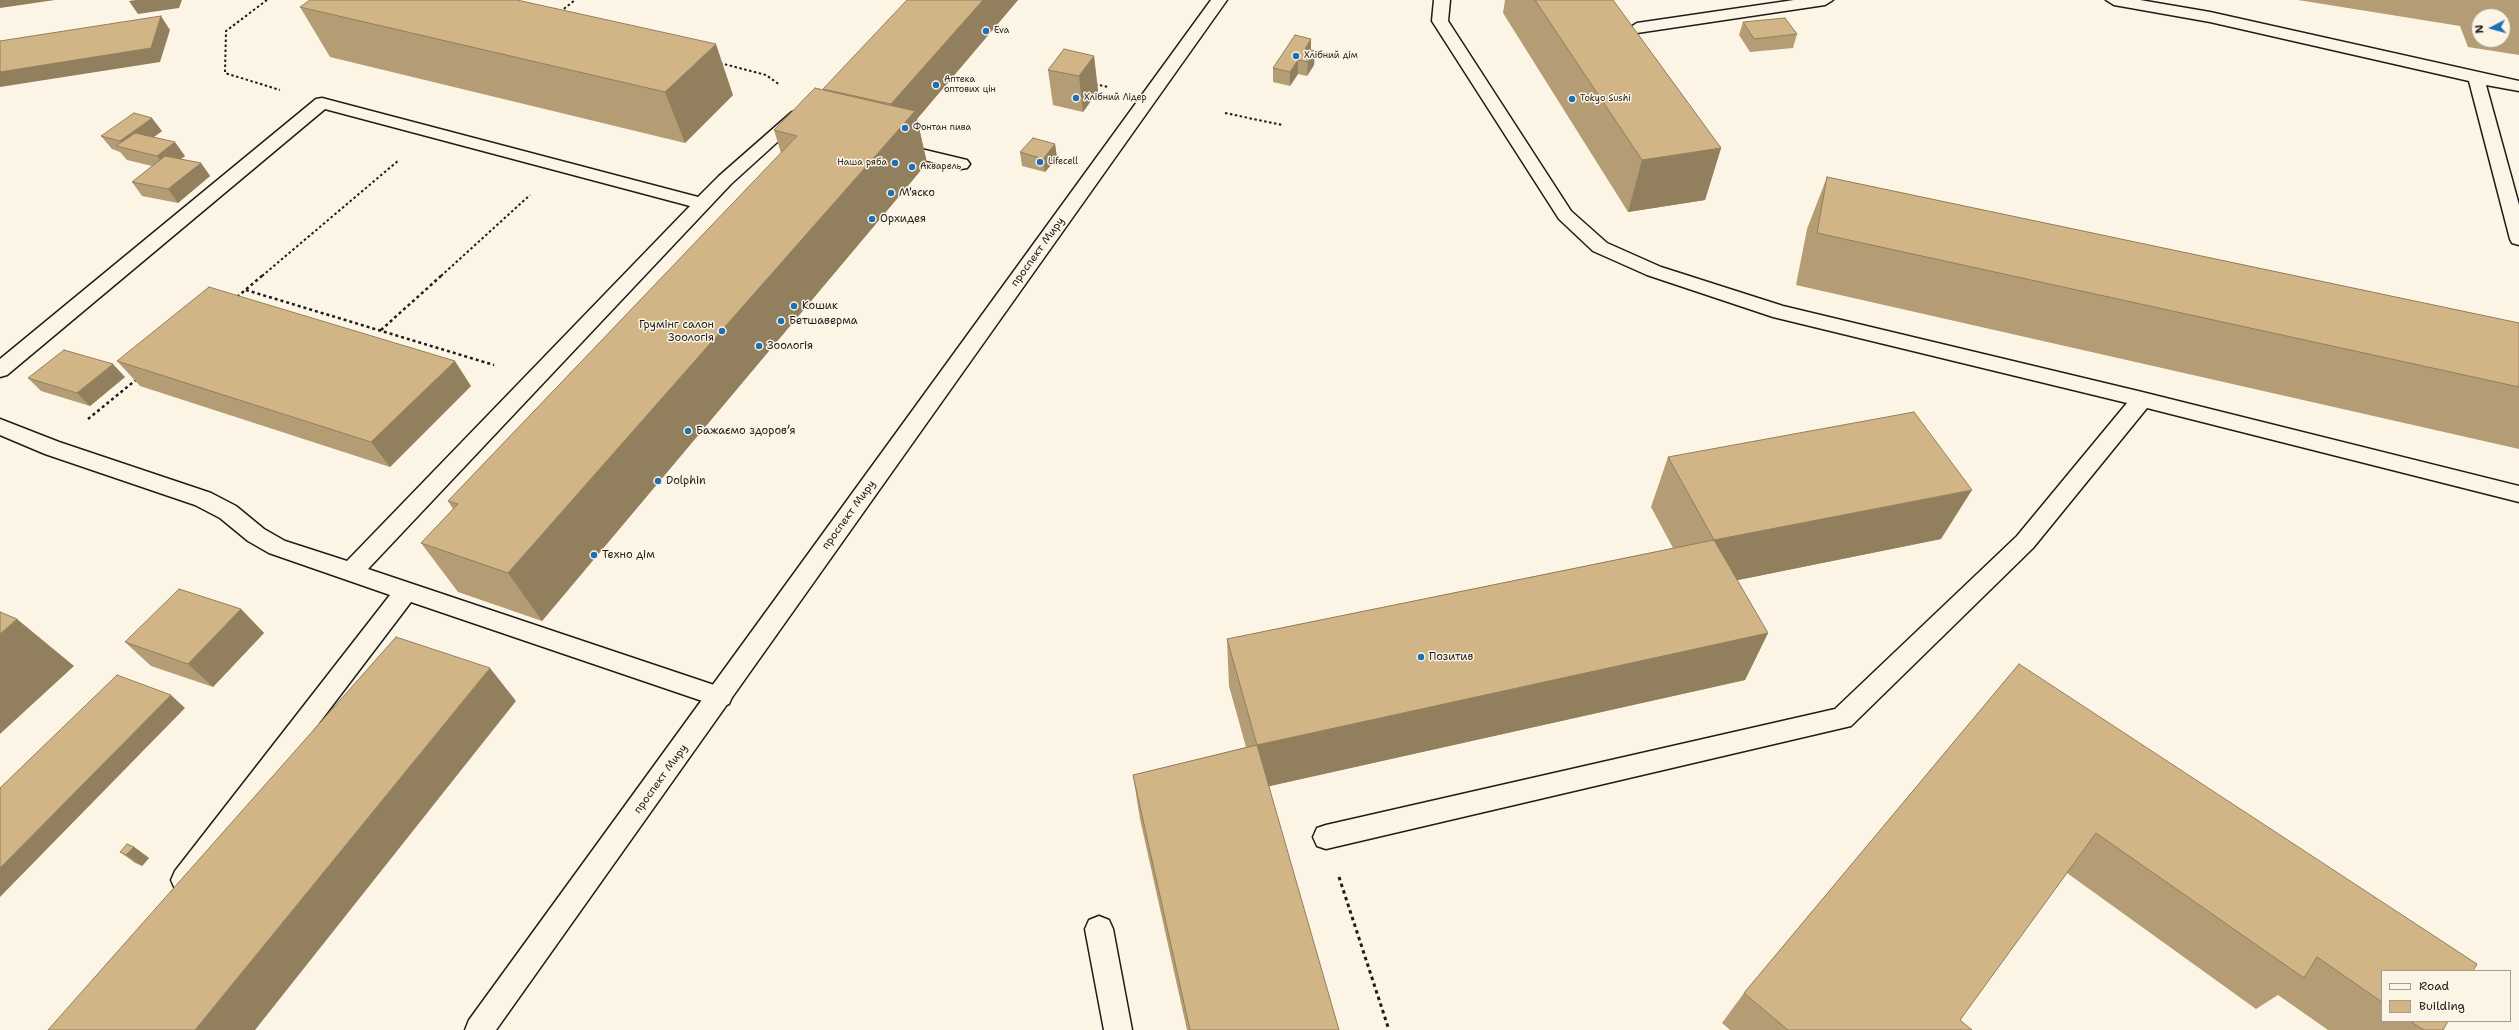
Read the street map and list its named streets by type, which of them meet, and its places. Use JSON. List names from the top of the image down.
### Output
{
  "streets": {
    "main road": ["проспект Миру"]
  },
  "places": [
    "Eva",
    "Хлібний дім",
    "Аптека оптових цін",
    "Хлібний Лідер",
    "Tokyo Sushi",
    "Фонтан пива",
    "Lifecell",
    "Наша ряба",
    "Акварель",
    "М'яско",
    "Орхидея",
    "Кошик",
    "Бетшаверма",
    "Грумінг салон Зоологія",
    "Зоологія",
    "Бажаємо здоровʼя",
    "Dolphin",
    "Техно дім",
    "Позитив"
  ],
  "legend": ["Road", "Building"],
  "north": "left"
}
